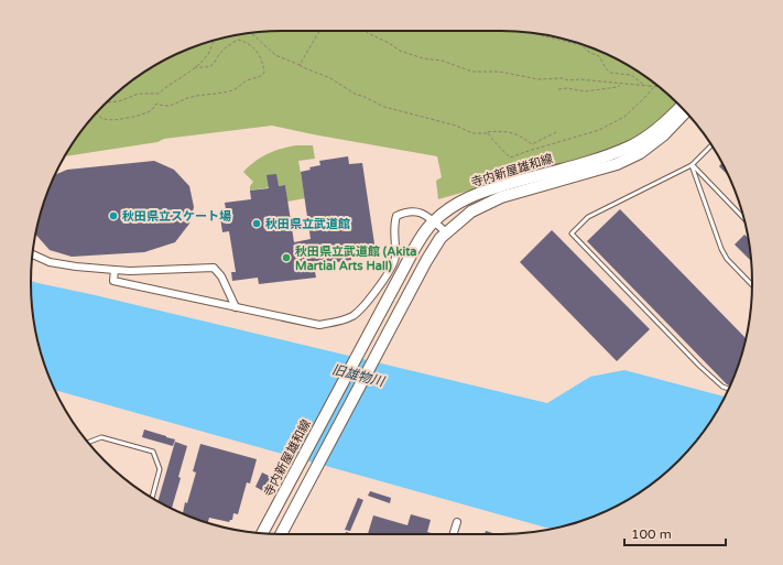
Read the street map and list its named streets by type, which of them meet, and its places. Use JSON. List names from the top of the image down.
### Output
{
  "streets": {
    "main road": ["寺内新屋雄和線"]
  },
  "water": ["旧雄物川"],
  "places": ["秋田県立スケート場", "秋田県立武道館", "秋田県立武道館 (Akita Martial Arts Hall)"],
  "scale_bar": "100 m"
}
